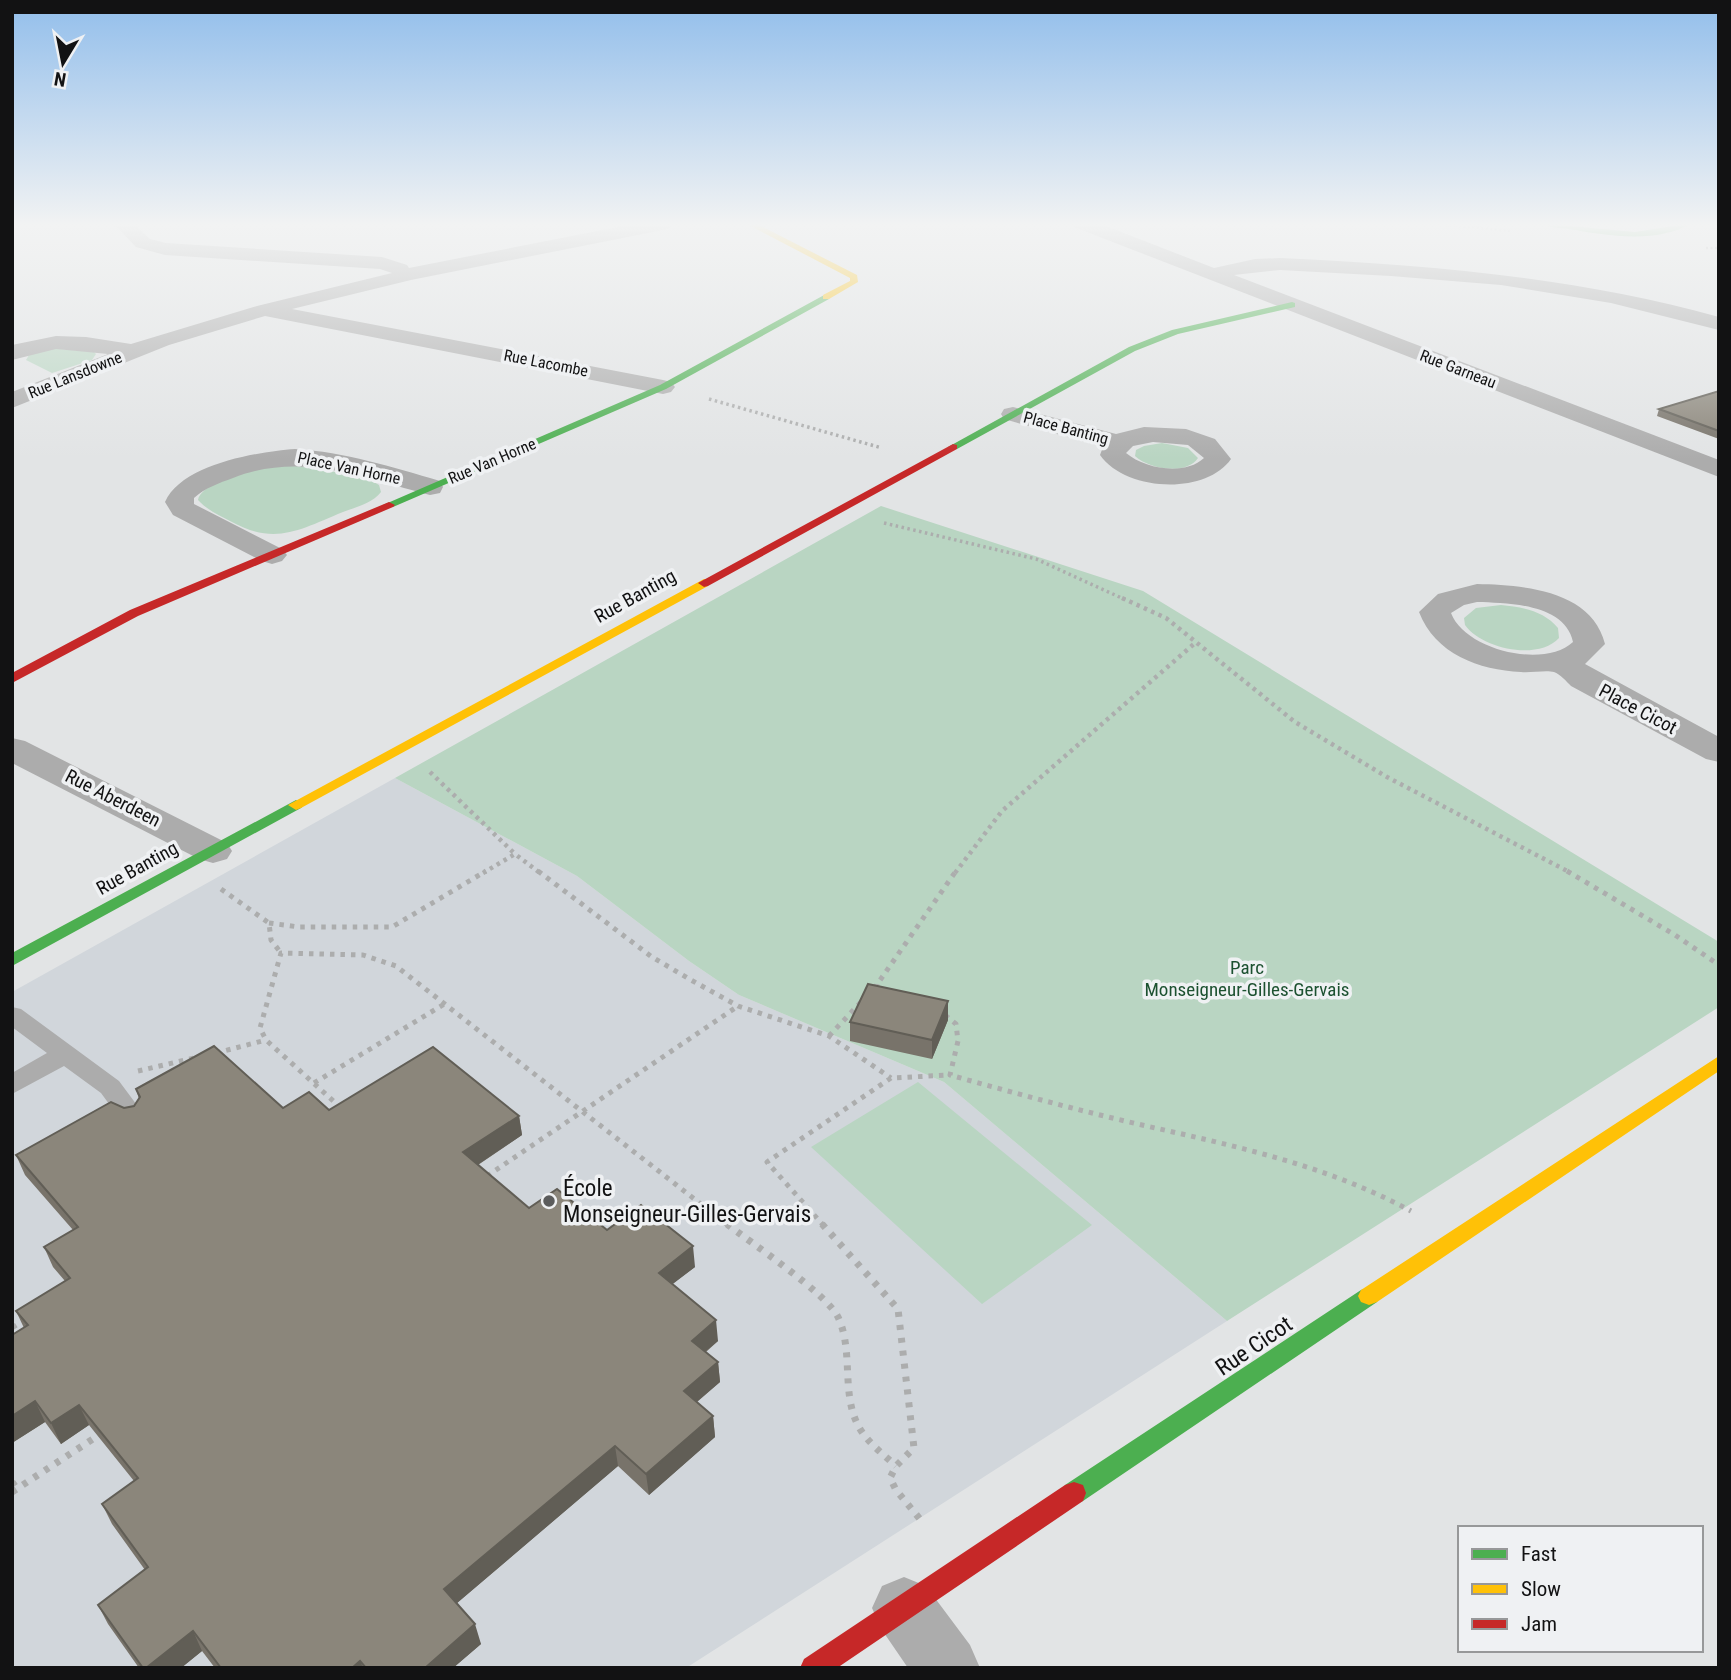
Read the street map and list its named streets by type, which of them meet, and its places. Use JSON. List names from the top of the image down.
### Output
{
  "streets": {
    "street": [
      "Rue Lacombe",
      "Rue Garneau",
      "Rue Lansdowne",
      "Place Banting",
      "Rue Van Horne",
      "Place Van Horne",
      "Rue Banting",
      "Place Cicot",
      "Rue Aberdeen",
      "Rue Cicot"
    ]
  },
  "crossings": [
    ["Rue Lacombe", "Rue Lansdowne"],
    ["Rue Lacombe", "Rue Van Horne"],
    ["Rue Garneau", "Rue Banting"],
    ["Place Banting", "Rue Banting"],
    ["Rue Van Horne", "Place Van Horne"],
    ["Rue Banting", "Rue Aberdeen"]
  ],
  "parks": ["Parc Monseigneur-Gilles-Gervais"],
  "places": ["École Monseigneur-Gilles-Gervais"],
  "legend": ["Fast", "Slow", "Jam"],
  "north": "bottom"
}
